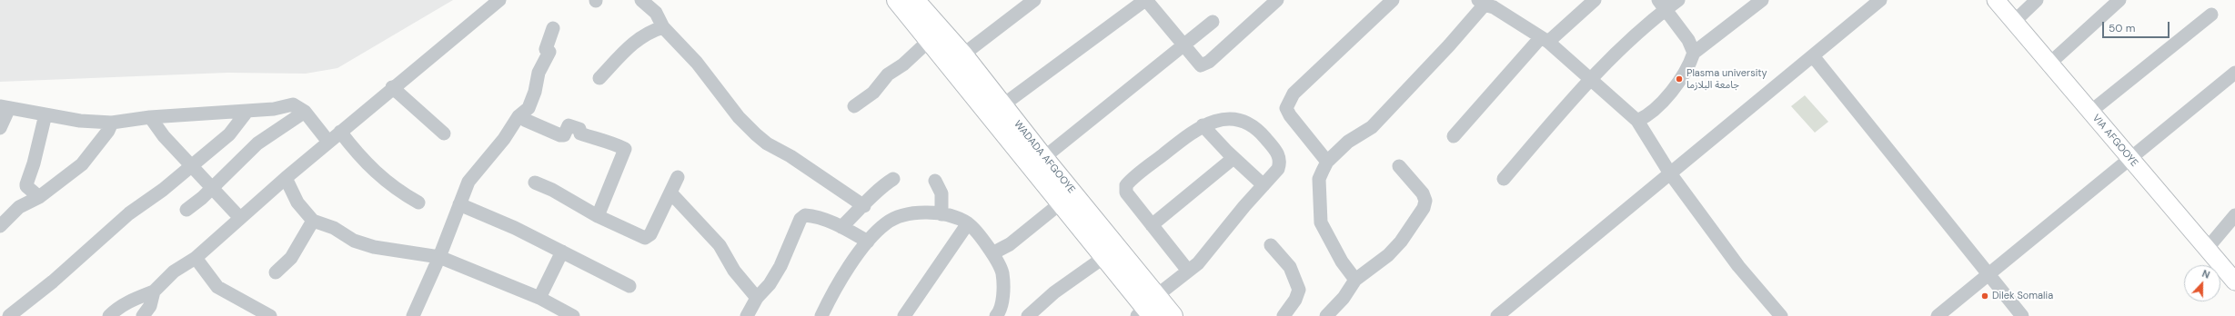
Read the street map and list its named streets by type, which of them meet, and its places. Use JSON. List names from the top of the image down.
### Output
{
  "streets": {
    "highway": ["WADADA AFGOOYE"],
    "main road": ["VIA AFGOOYE"]
  },
  "places": ["Plasma university جامعة البلازما", "Dilek Somalia"],
  "scale_bar": "50 m",
  "north": "top"
}
